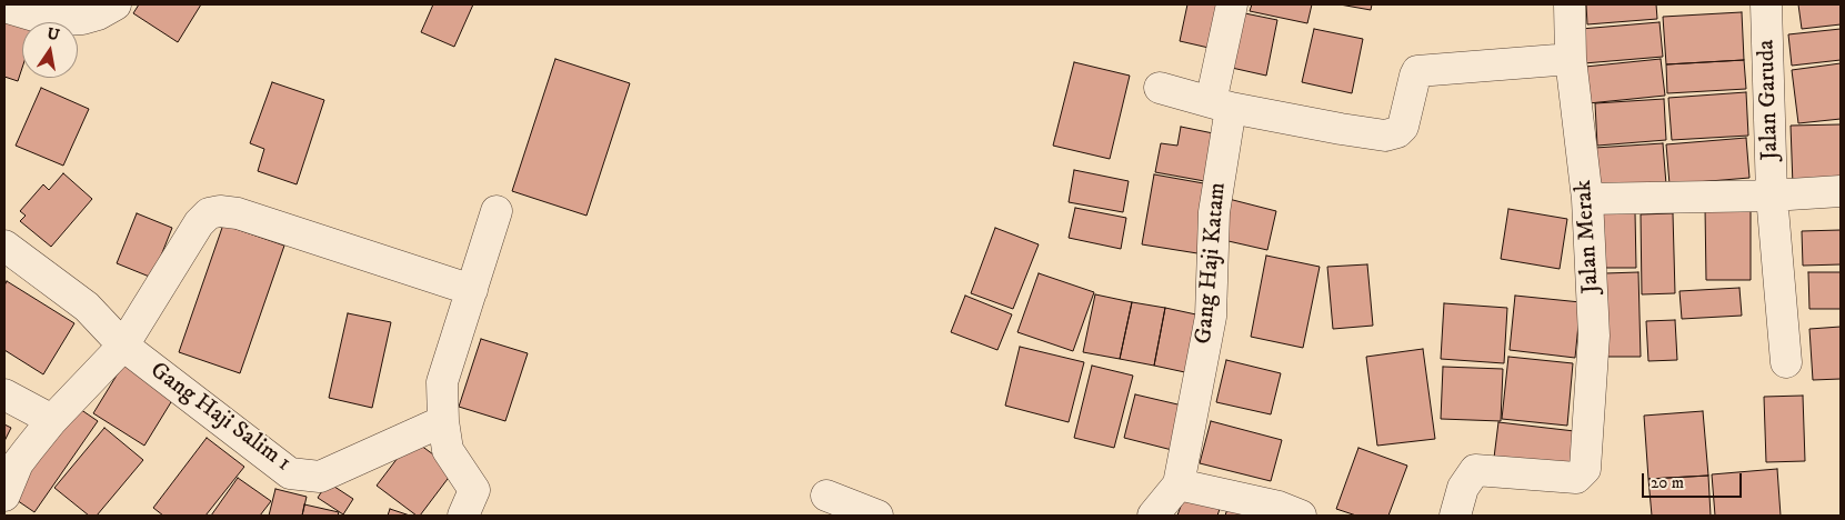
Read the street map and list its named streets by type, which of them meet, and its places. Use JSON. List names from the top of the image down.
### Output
{
  "streets": {
    "street": [
      "Jalan Garuda",
      "Jalan Merak",
      "Gang Haji Katam",
      "Gang Haji Salim 1"
    ]
  },
  "scale_bar": "20 m",
  "north": "top"
}
